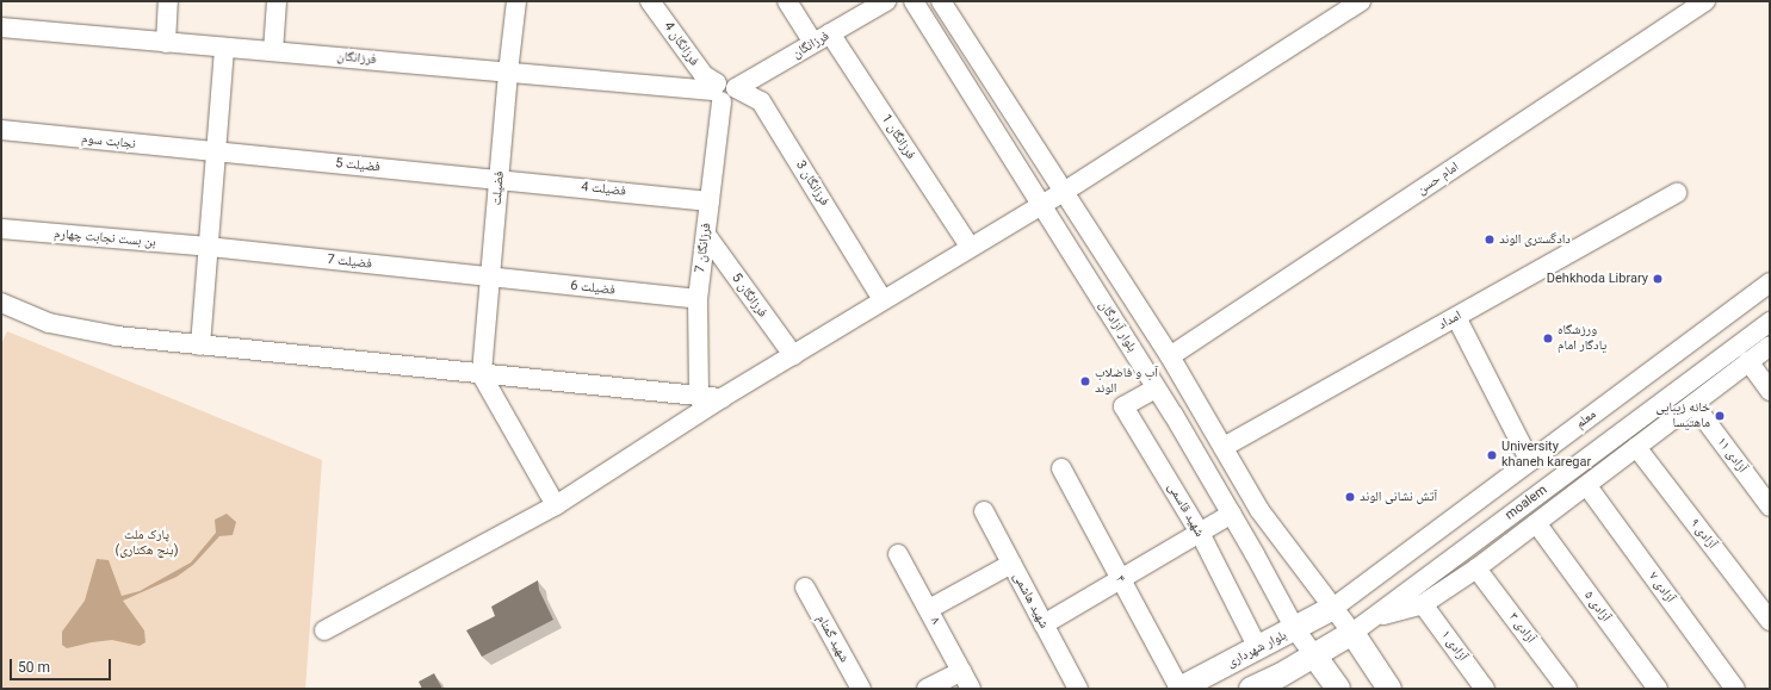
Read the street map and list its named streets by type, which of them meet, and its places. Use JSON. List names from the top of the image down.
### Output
{
  "streets": {
    "main road": ["بلوار شهرداری"],
    "street": [
      "فرزانگان 4",
      "فرزانگان",
      "فرزانگان 1",
      "نجابت سوم",
      "فضیلت 5",
      "امام حسن",
      "فرزانگان 3",
      "فضیلت",
      "فضیلت 4",
      "بن بست نجابت چهارم",
      "فرزانگان 7",
      "فضیلت 7",
      "فضیلت 6",
      "فرزانگان 5",
      "امداد",
      "بلوار آزادگان",
      "معلم",
      "آزادی ۱۱",
      "moalem",
      "شهید قاسمی",
      "آزادی ۹",
      "۴",
      "آزادی ۷",
      "شهید هاشمی",
      "آزادی ۵",
      "۸",
      "آزادی ۳",
      "شهید گمنام",
      "آزادی ۱"
    ]
  },
  "crossings": [
    ["فرزانگان 4", "فرزانگان"],
    ["فرزانگان 4", "فرزانگان 7"],
    ["فرزانگان", "فرزانگان 1"],
    ["فرزانگان", "فرزانگان 3"],
    ["فرزانگان", "فضیلت"],
    ["فرزانگان", "فرزانگان 7"],
    ["نجابت سوم", "فضیلت 5"],
    ["فضیلت 5", "فضیلت"],
    ["فضیلت 5", "فضیلت 4"],
    ["فضیلت", "فضیلت 4"],
    ["فضیلت", "فضیلت 7"],
    ["فضیلت", "فضیلت 6"],
    ["فضیلت 4", "فرزانگان 7"],
    ["بن بست نجابت چهارم", "فضیلت 7"],
    ["فرزانگان 7", "فضیلت 6"],
    ["فرزانگان 7", "فرزانگان 5"],
    ["فضیلت 7", "فضیلت 6"],
    ["بلوار آزادگان", "شهید قاسمی"],
    ["بلوار آزادگان", "بلوار شهرداری"],
    ["معلم", "بلوار شهرداری"],
    ["شهید قاسمی", "بلوار شهرداری"],
    ["۴", "بلوار شهرداری"]
  ],
  "parks": ["پارک ملت (پنج هکتاری)"],
  "places": [
    "دادگستری الوند",
    "Dehkhoda Library",
    "ورزشگاه یادگار امام",
    "آب و فاضلاب الوند",
    "خانه زیبایی ماهتیسا",
    "University khaneh karegar",
    "آتش نشانی الوند"
  ],
  "scale_bar": "50 m"
}
